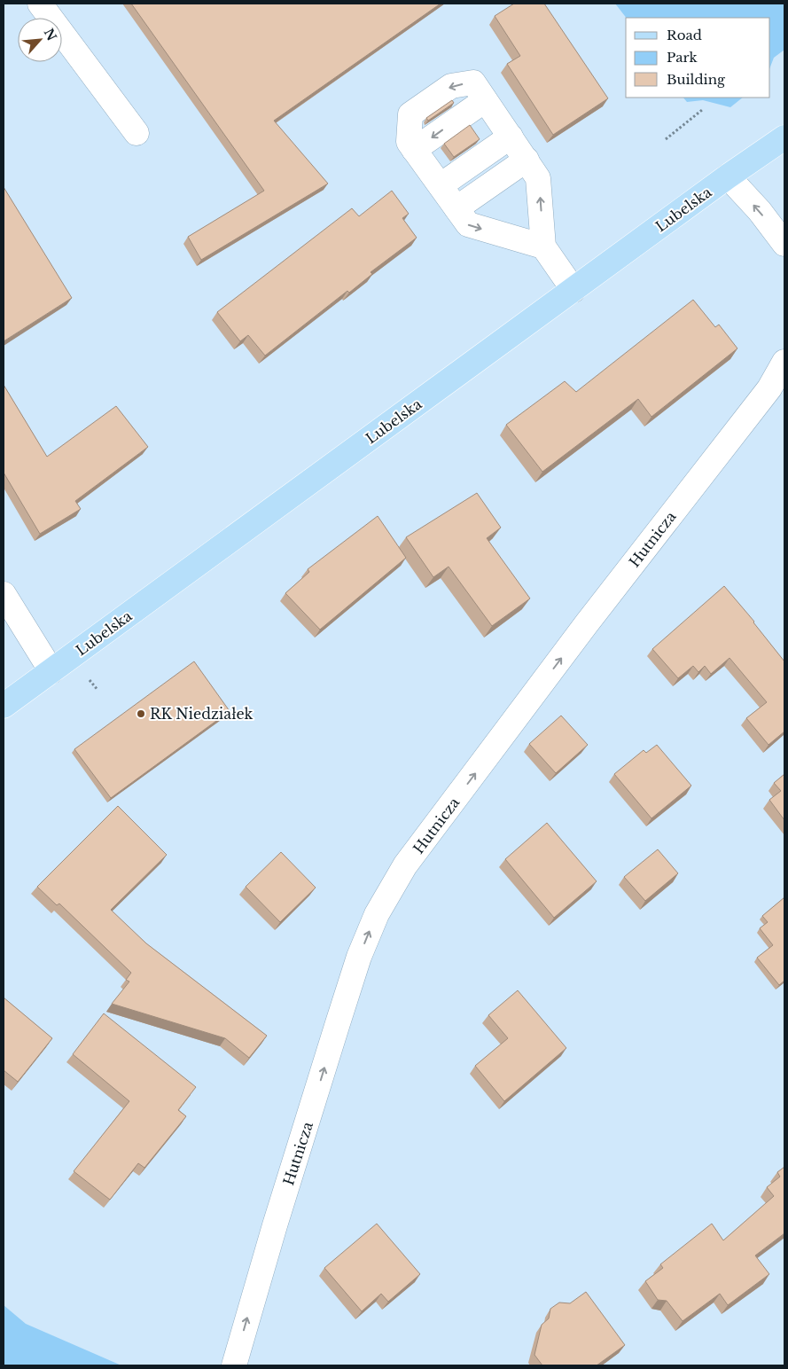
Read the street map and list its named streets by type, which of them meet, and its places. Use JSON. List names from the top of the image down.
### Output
{
  "streets": {
    "main road": ["Lubelska"],
    "street": ["Hutnicza"]
  },
  "one_way": ["Hutnicza"],
  "places": ["RK Niedziałek"],
  "legend": ["Road", "Park", "Building"],
  "north": "top right"
}
